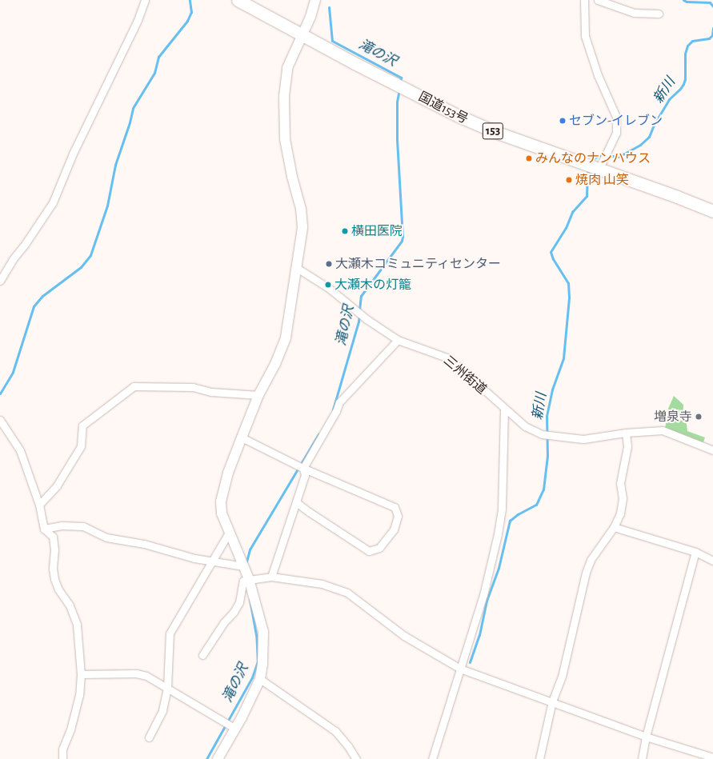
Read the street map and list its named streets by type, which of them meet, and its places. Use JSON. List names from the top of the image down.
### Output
{
  "streets": {
    "highway": ["国道153号", "153"],
    "street": ["三州街道"]
  },
  "water": ["滝の沢", "新川"],
  "places": [
    "セブン-イレブン",
    "みんなのナンハウス",
    "焼肉 山笑",
    "横田医院",
    "大瀬木コミュニティセンター",
    "大瀬木の灯籠",
    "増泉寺"
  ]
}
